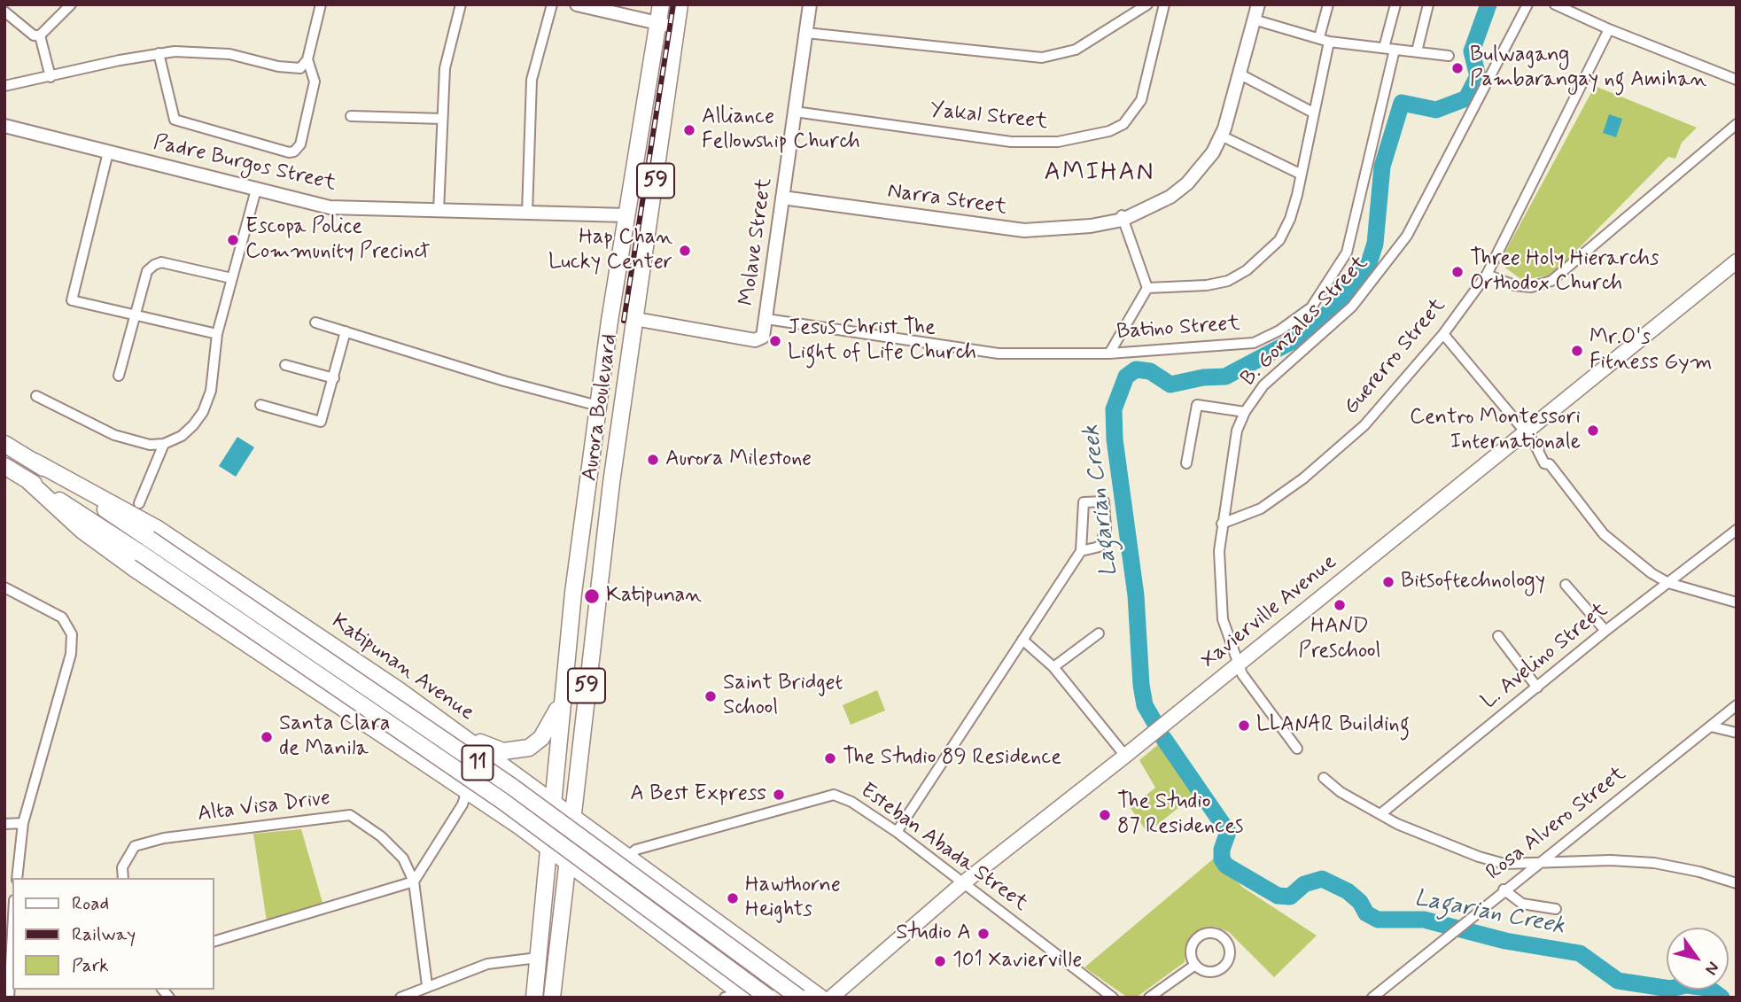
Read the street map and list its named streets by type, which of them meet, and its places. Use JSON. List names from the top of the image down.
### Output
{
  "streets": {
    "main road": [
      "59",
      "Aurora Boulevard",
      "Xavierville Avenue",
      "Katipunan Avenue",
      "11"
    ],
    "street": [
      "Yakal Street",
      "Padre Burgos Street",
      "Narra Street",
      "Molave Street",
      "B. Gonzales Street",
      "Batino Street",
      "Guererro Street",
      "L. Avelino Street",
      "Alta Visa Drive",
      "Rosa Alvero Street",
      "Esteban Abada Street"
    ]
  },
  "crossings": [
    ["Yakal Street", "Molave Street"],
    ["Padre Burgos Street", "Aurora Boulevard"],
    ["59", "Aurora Boulevard"],
    ["59", "Katipunan Avenue"],
    ["59", "11"],
    ["Narra Street", "Molave Street"],
    ["Molave Street", "Batino Street"],
    ["Molave Street", "Aurora Boulevard"],
    ["B. Gonzales Street", "Guererro Street"],
    ["B. Gonzales Street", "Xavierville Avenue"],
    ["Aurora Boulevard", "Katipunan Avenue"],
    ["Xavierville Avenue", "Esteban Abada Street"],
    ["Katipunan Avenue", "Esteban Abada Street"]
  ],
  "districts": ["AMIHAN"],
  "water": ["Lagarian Creek"],
  "places": [
    "Bulwagang Pambarangay ng Amihan",
    "Alliance Fellowship Church",
    "Escopa Police Community Precinct",
    "Hap Chan Lucky Center",
    "Three Holy Hierarchs Orthodox Church",
    "Jesus Christ The Light of Life Church",
    "Mr.O's Fitness Gym",
    "Centro Montessori Internationale",
    "Aurora Milestone",
    "Bitsoftechnology",
    "Katipunan",
    "HAND Preschool",
    "Saint Bridget School",
    "LLANAR Building",
    "Santa Clara de Manila",
    "The Studio 89 Residence",
    "A Best Express",
    "The Studio 87 Residences",
    "Hawthorne Heights",
    "Studio A",
    "101 Xavierville"
  ],
  "legend": ["Road", "Railway", "Park"],
  "north": "bottom right"
}
